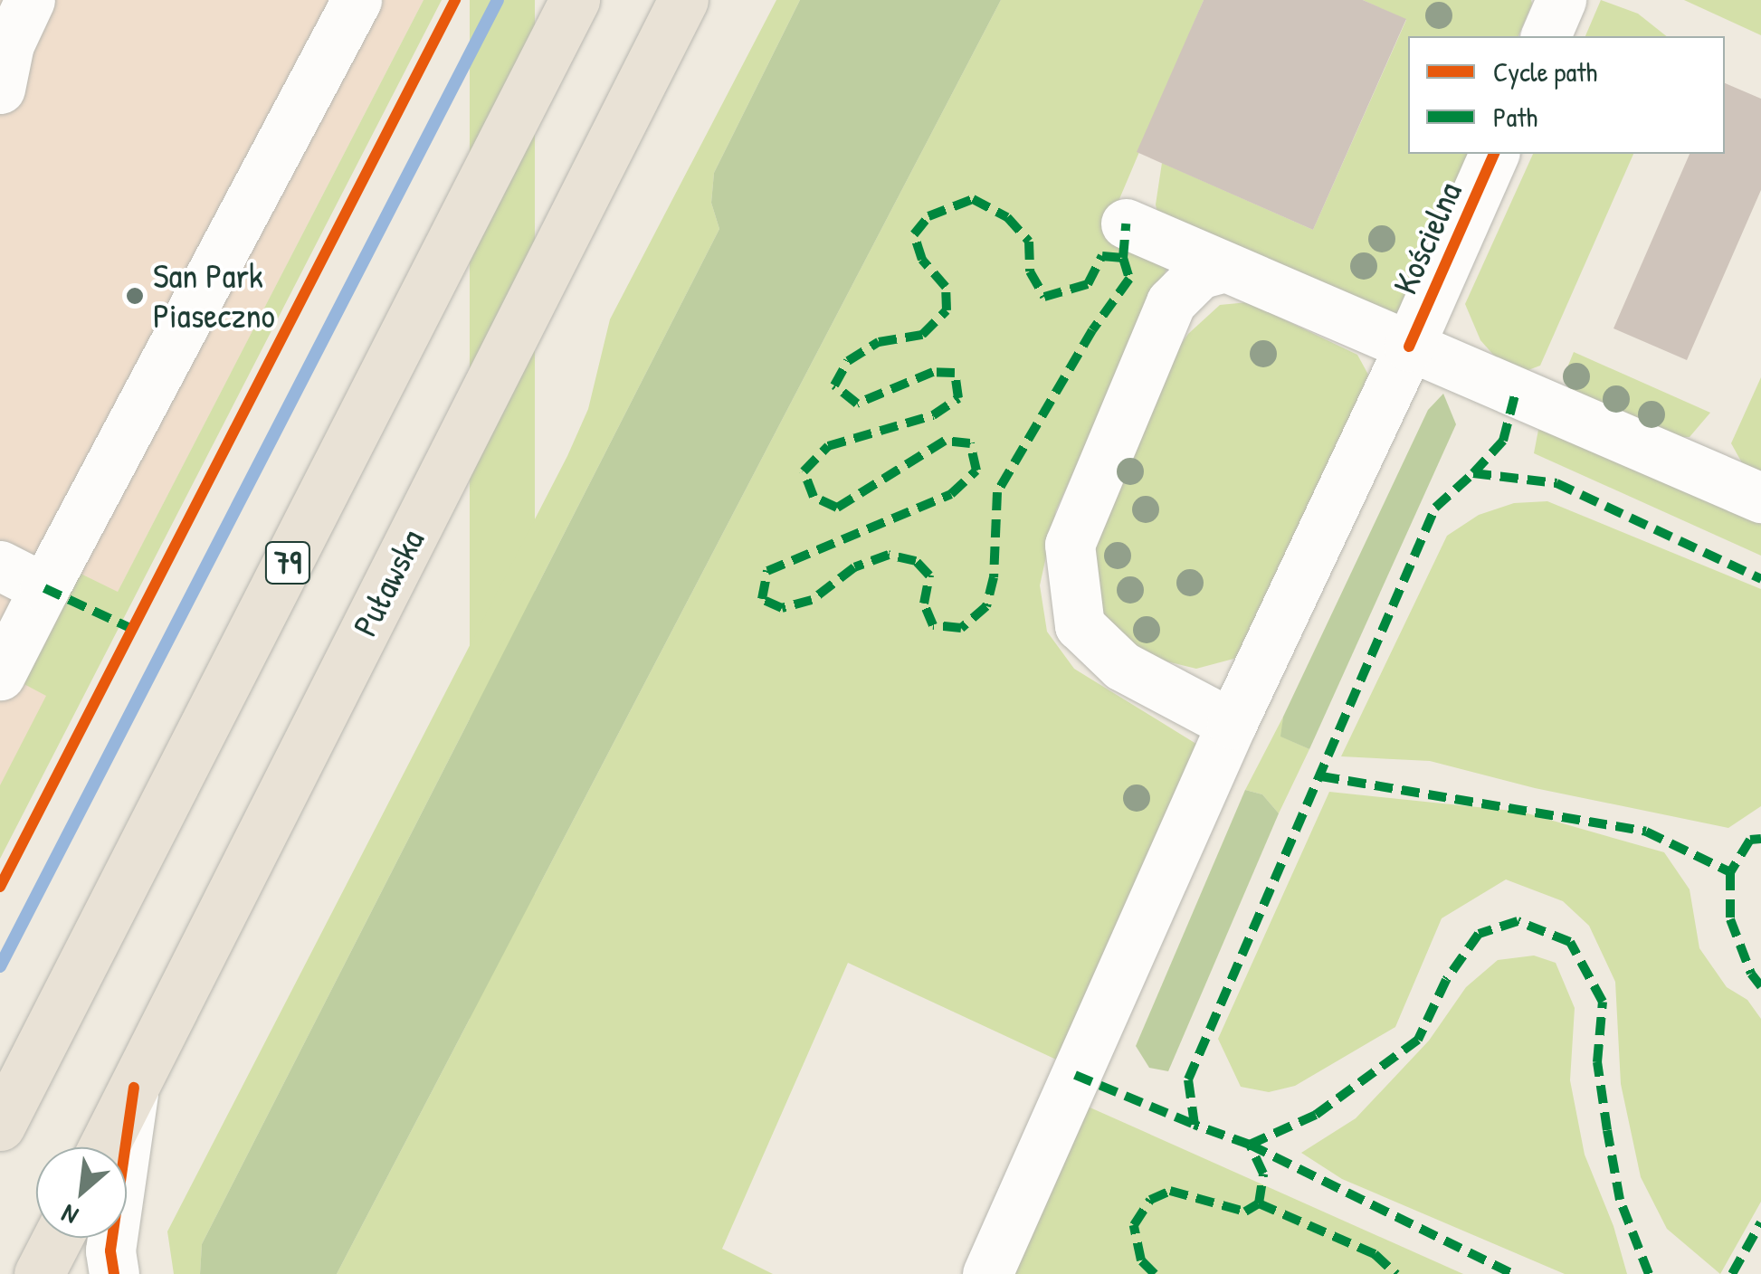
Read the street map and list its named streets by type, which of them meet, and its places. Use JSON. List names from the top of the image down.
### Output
{
  "streets": {
    "main road": ["79", "Puławska"],
    "street": ["Kościelna"]
  },
  "places": ["San Park Piaseczno"],
  "legend": ["Cycle path", "Path"],
  "north": "bottom left"
}
